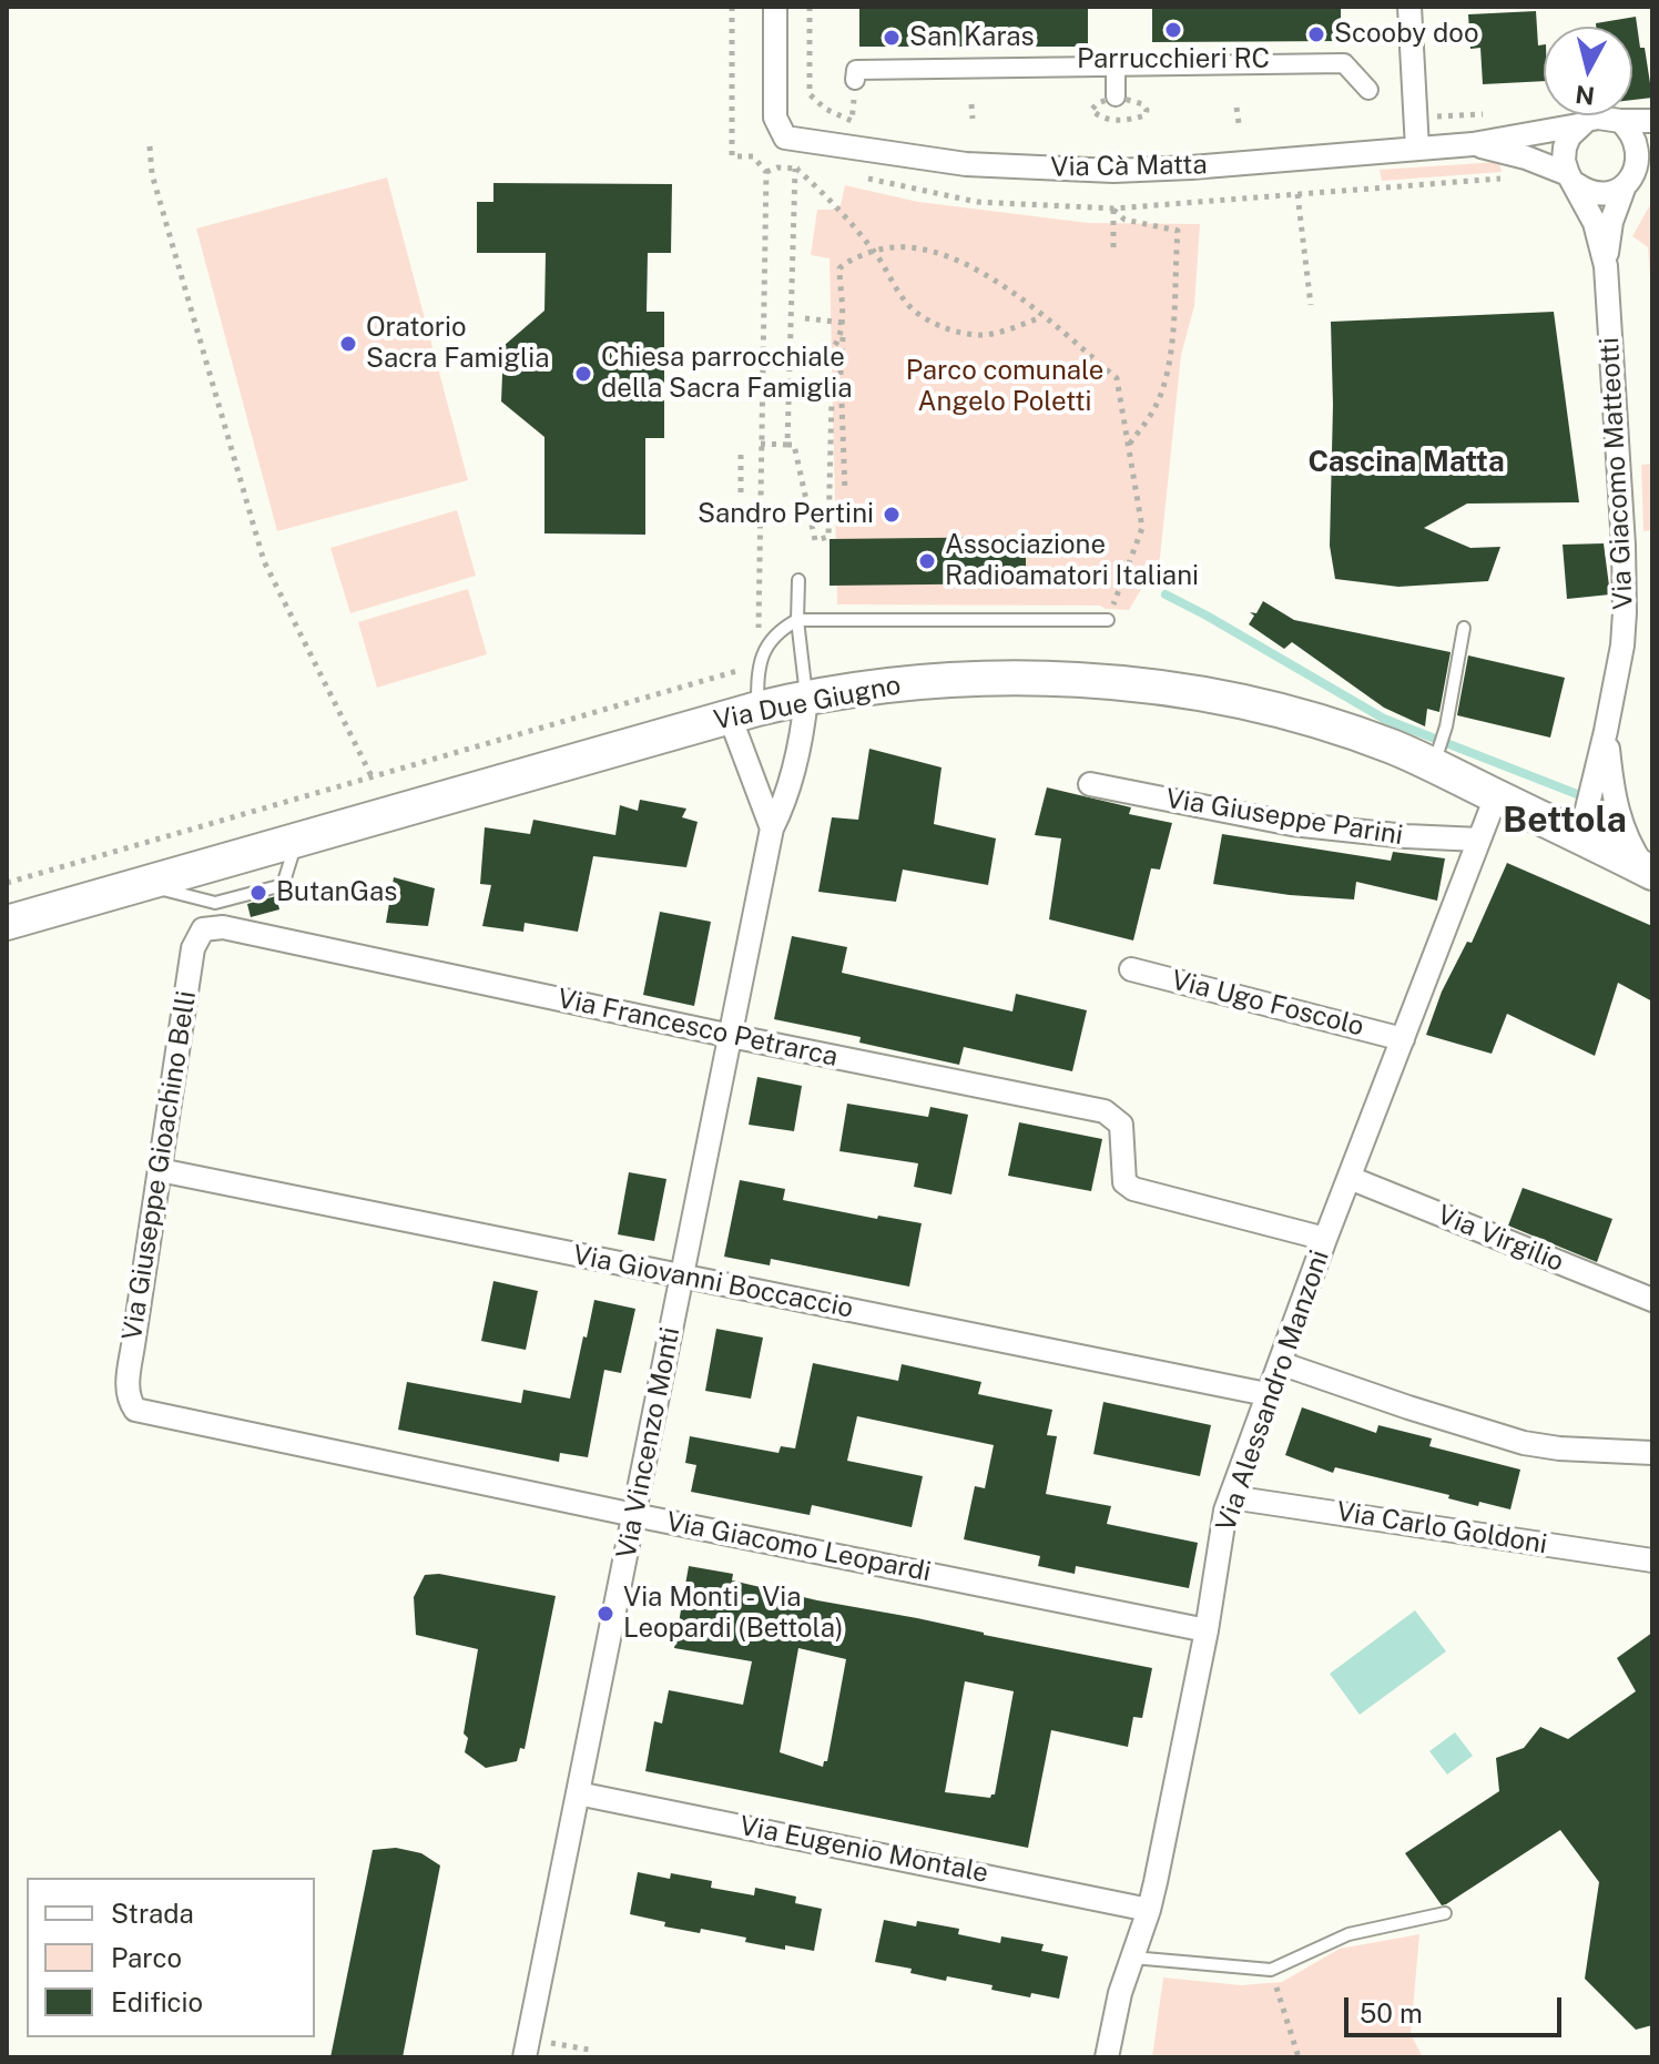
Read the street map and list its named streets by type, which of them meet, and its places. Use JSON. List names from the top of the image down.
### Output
{
  "streets": {
    "main road": ["Via Due Giugno"],
    "street": [
      "Via Cà Matta",
      "Via Giacomo Matteotti",
      "Via Giuseppe Parini",
      "Via Ugo Foscolo",
      "Via Francesco Petrarca",
      "Via Giuseppe Gioachino Belli",
      "Via Virgilio",
      "Via Giovanni Boccaccio",
      "Via Alessandro Manzoni",
      "Via Vincenzo Monti",
      "Via Carlo Goldoni",
      "Via Giacomo Leopardi",
      "Via Eugenio Montale"
    ]
  },
  "crossings": [
    ["Via Cà Matta", "Via Giacomo Matteotti"],
    ["Via Giacomo Matteotti", "Via Due Giugno"],
    ["Via Due Giugno", "Via Alessandro Manzoni"],
    ["Via Due Giugno", "Via Vincenzo Monti"],
    ["Via Giuseppe Parini", "Via Alessandro Manzoni"],
    ["Via Ugo Foscolo", "Via Alessandro Manzoni"],
    ["Via Francesco Petrarca", "Via Giuseppe Gioachino Belli"],
    ["Via Francesco Petrarca", "Via Alessandro Manzoni"],
    ["Via Francesco Petrarca", "Via Vincenzo Monti"],
    ["Via Giuseppe Gioachino Belli", "Via Giovanni Boccaccio"],
    ["Via Giuseppe Gioachino Belli", "Via Giacomo Leopardi"],
    ["Via Virgilio", "Via Alessandro Manzoni"],
    ["Via Giovanni Boccaccio", "Via Alessandro Manzoni"],
    ["Via Giovanni Boccaccio", "Via Vincenzo Monti"],
    ["Via Alessandro Manzoni", "Via Carlo Goldoni"],
    ["Via Alessandro Manzoni", "Via Giacomo Leopardi"],
    ["Via Alessandro Manzoni", "Via Eugenio Montale"],
    ["Via Vincenzo Monti", "Via Giacomo Leopardi"],
    ["Via Vincenzo Monti", "Via Eugenio Montale"]
  ],
  "districts": ["Cascina Matta", "Bettola"],
  "parks": ["Parco comunale Angelo Poletti"],
  "places": [
    "Parrucchieri RC",
    "Scooby doo",
    "San Karas",
    "Oratorio Sacra Famiglia",
    "Chiesa parrocchiale della Sacra Famiglia",
    "Sandro Pertini",
    "Associazione Radioamatori Italiani",
    "ButanGas",
    "Via Monti - Via Leopardi (Bettola)"
  ],
  "legend": ["Strada", "Parco", "Edificio"],
  "scale_bar": "50 m",
  "north": "bottom"
}
